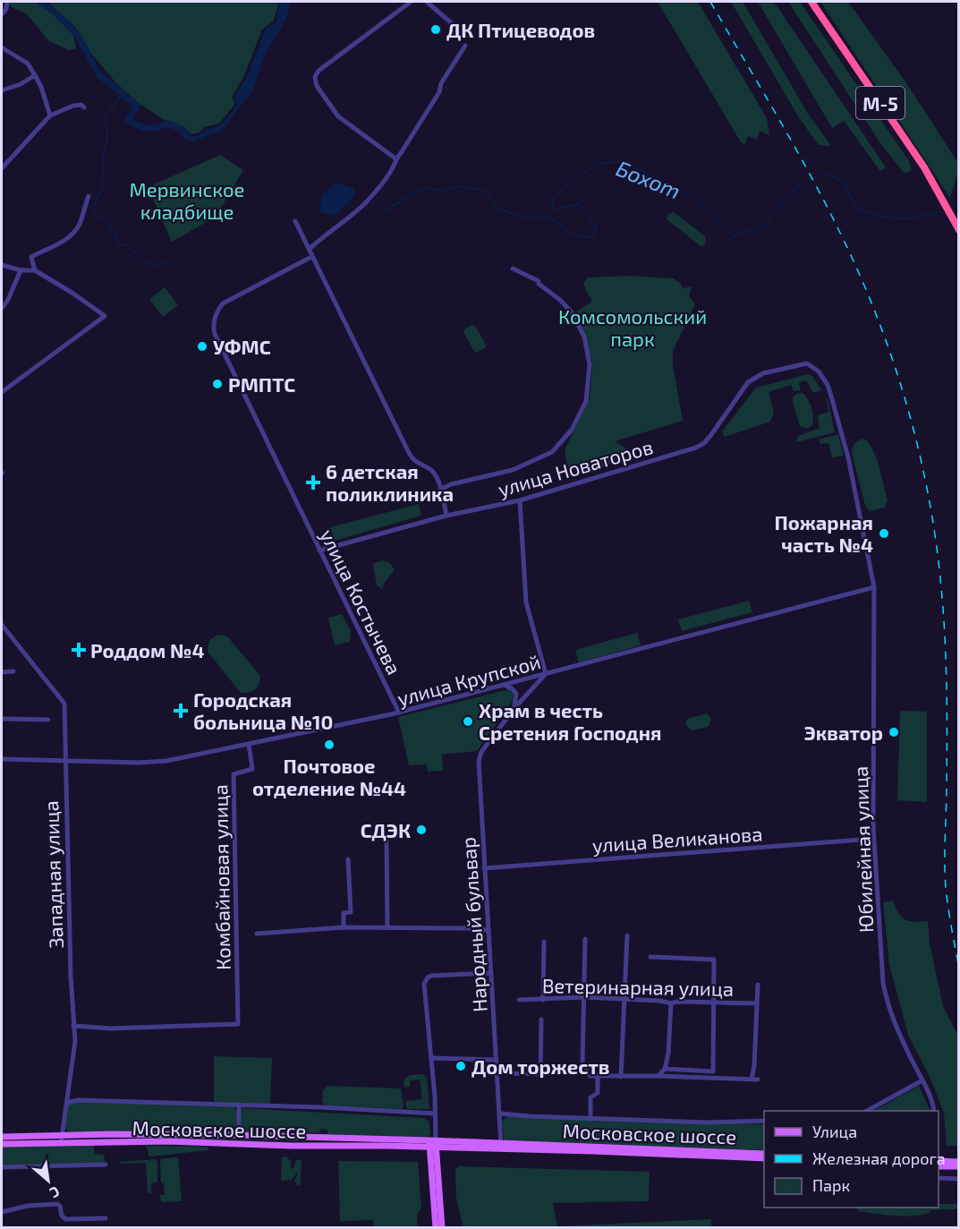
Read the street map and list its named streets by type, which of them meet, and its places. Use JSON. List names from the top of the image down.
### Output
{
  "streets": {
    "highway": ["М-5"],
    "main road": ["Московское шоссе"],
    "street": [
      "улица Новаторов",
      "улица Костычева",
      "улица Крупской",
      "улица Великанова",
      "Юбилейная улица",
      "Западная улица",
      "Комбайновая улица",
      "Народный бульвар",
      "Ветеринарная улица"
    ]
  },
  "crossings": [
    ["улица Новаторов", "улица Костычева"],
    ["улица Новаторов", "Юбилейная улица"],
    ["улица Костычева", "улица Крупской"],
    ["улица Крупской", "Юбилейная улица"],
    ["улица Крупской", "Западная улица"],
    ["улица Крупской", "Комбайновая улица"],
    ["улица Крупской", "Народный бульвар"],
    ["улица Великанова", "Юбилейная улица"],
    ["улица Великанова", "Народный бульвар"],
    ["Западная улица", "Комбайновая улица"],
    ["Западная улица", "Московское шоссе"],
    ["Народный бульвар", "Московское шоссе"]
  ],
  "water": ["Бохот"],
  "parks": ["Мервинское кладбище", "Комсомольский парк"],
  "places": {
    "other": [
      "ДК Птицеводов",
      "УФМС",
      "РМПТС",
      "Пожарная часть №4",
      "Храм в честь Сретения Господня",
      "Экватор",
      "Почтовое отделение №44",
      "СДЭК",
      "Дом торжеств"
    ],
    "health": ["6 детская поликлиника", "Роддом №4", "Городская больница №10"]
  },
  "legend": ["Улица", "Железная дорога", "Парк"],
  "north": "bottom right"
}
